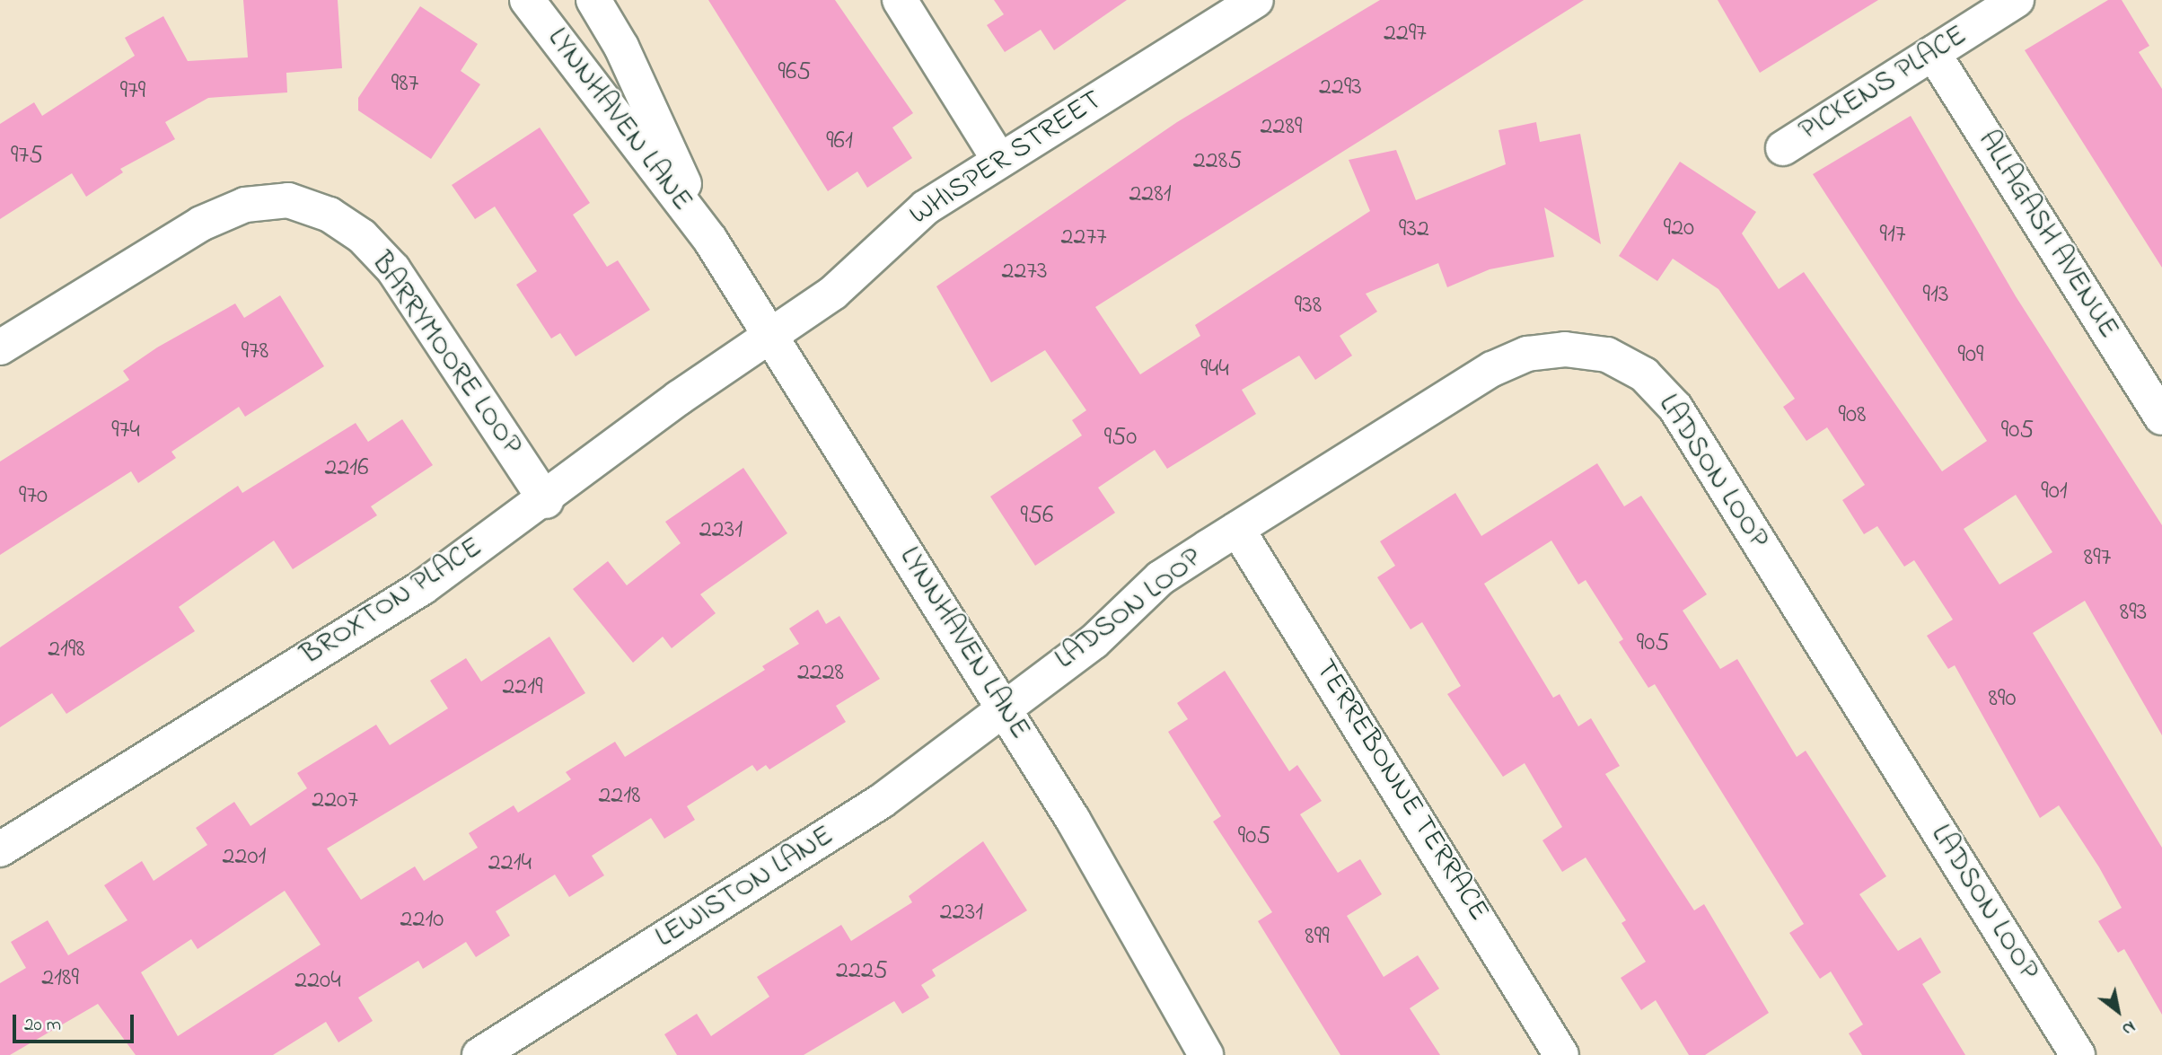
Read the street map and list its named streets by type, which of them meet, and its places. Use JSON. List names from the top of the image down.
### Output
{
  "streets": {
    "street": [
      "PICKENS PLACE",
      "LYNNHAVEN LANE",
      "WHISPER STREET",
      "ALLAGASH AVENUE",
      "BARRYMOORE LOOP",
      "LADSON LOOP",
      "BROXTON PLACE",
      "TERREBONNE TERRACE",
      "LEWISTON LANE"
    ]
  },
  "crossings": [
    ["PICKENS PLACE", "ALLAGASH AVENUE"],
    ["LYNNHAVEN LANE", "WHISPER STREET"],
    ["LYNNHAVEN LANE", "LADSON LOOP"],
    ["LYNNHAVEN LANE", "BROXTON PLACE"],
    ["LYNNHAVEN LANE", "LEWISTON LANE"],
    ["WHISPER STREET", "BROXTON PLACE"],
    ["BARRYMOORE LOOP", "BROXTON PLACE"],
    ["LADSON LOOP", "TERREBONNE TERRACE"],
    ["LADSON LOOP", "LEWISTON LANE"]
  ],
  "house_numbers": [
    "2297",
    "965",
    "987",
    "2293",
    "979",
    "2289",
    "961",
    "975",
    "2285",
    "2281",
    "920",
    "932",
    "917",
    "2277",
    "2273",
    "913",
    "938",
    "978",
    "909",
    "944",
    "908",
    "974",
    "905",
    "950",
    "2216",
    "901",
    "970",
    "956",
    "2231",
    "897",
    "893",
    "905",
    "2198",
    "2228",
    "2219",
    "890",
    "2218",
    "2207",
    "905",
    "2201",
    "2214",
    "2231",
    "2210",
    "899",
    "2225",
    "2189",
    "2204"
  ],
  "scale_bar": "20 m",
  "north": "bottom right"
}
